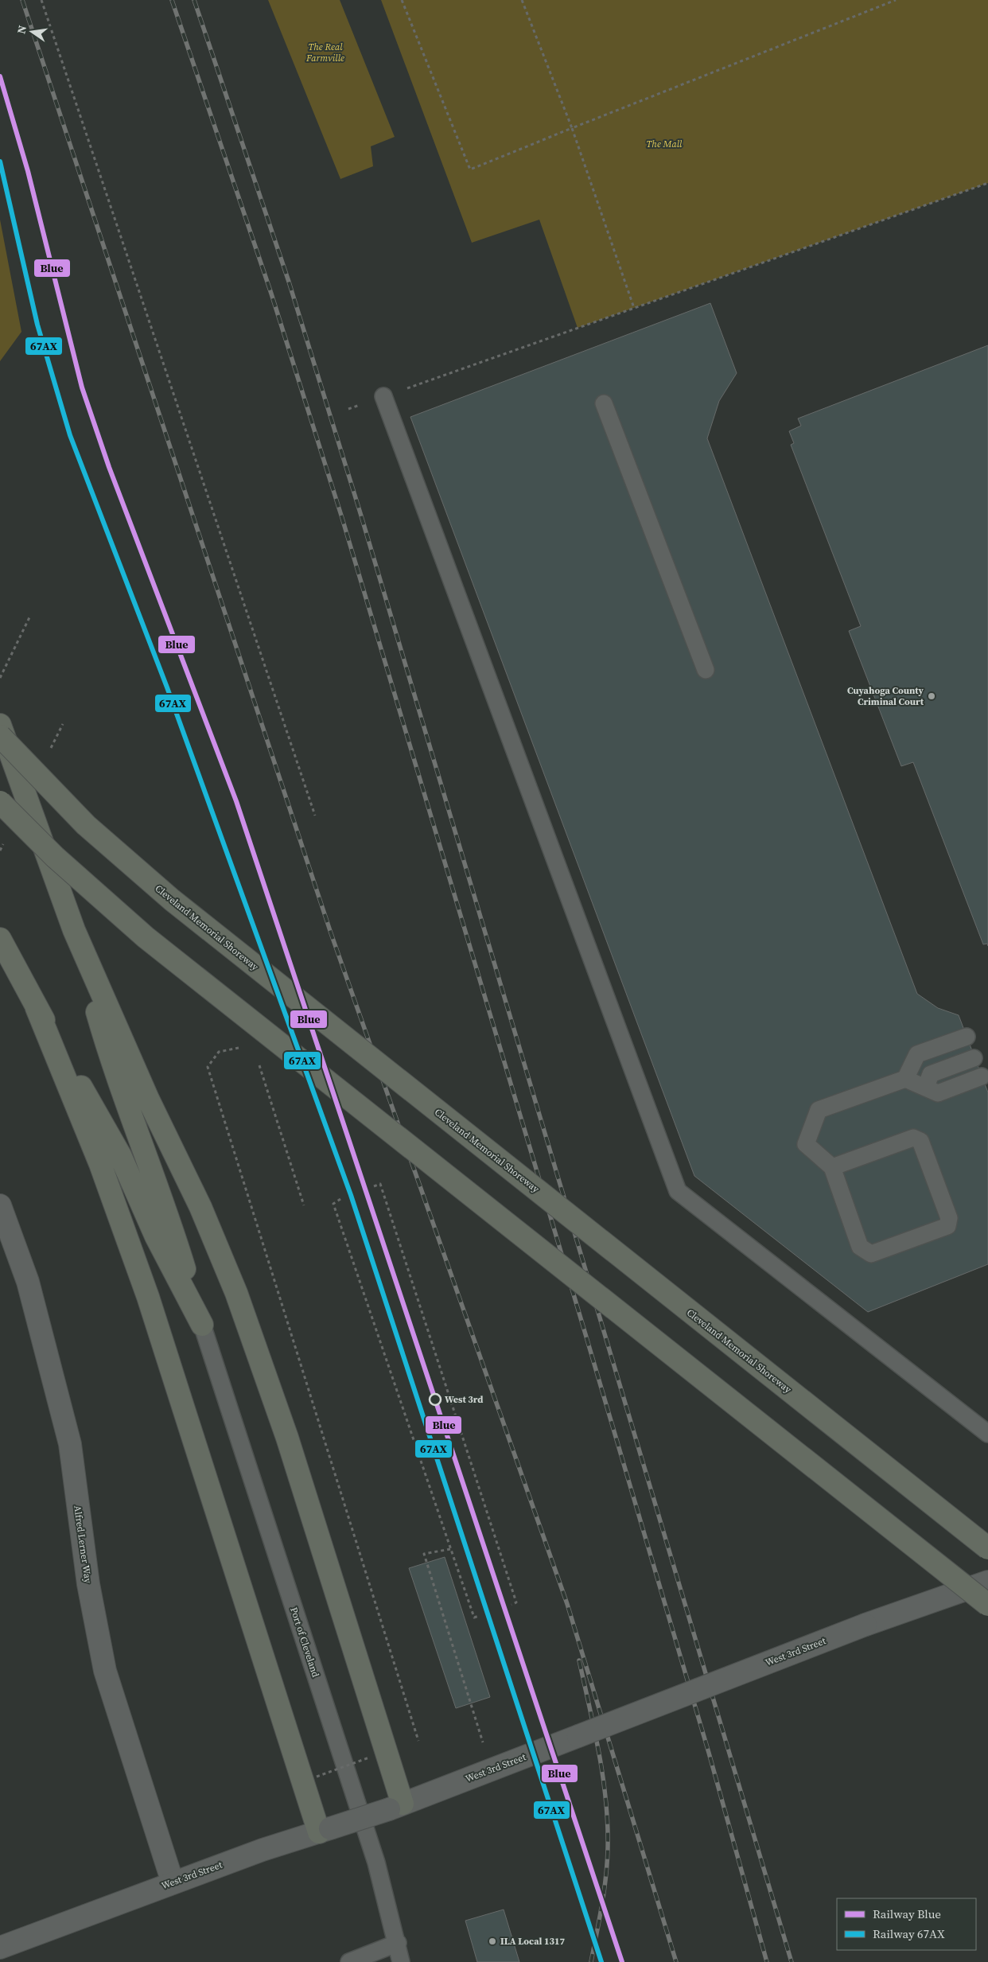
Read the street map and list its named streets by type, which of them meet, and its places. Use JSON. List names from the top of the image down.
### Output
{
  "streets": {
    "highway": ["Cleveland Memorial Shoreway"],
    "street": ["Alfred Lerner Way", "West 3rd Street"],
    "lane": ["Port of Cleveland"]
  },
  "crossings": [
    ["Alfred Lerner Way", "West 3rd Street"]
  ],
  "parks": ["The Real Farmville", "The Mall"],
  "places": ["Cuyahoga County Criminal Court", "West 3rd", "ILA Local 1317"],
  "lines": ["rail line Blue", "rail line 67AX"],
  "legend": ["Railway Blue", "Railway 67AX"],
  "north": "left"
}
